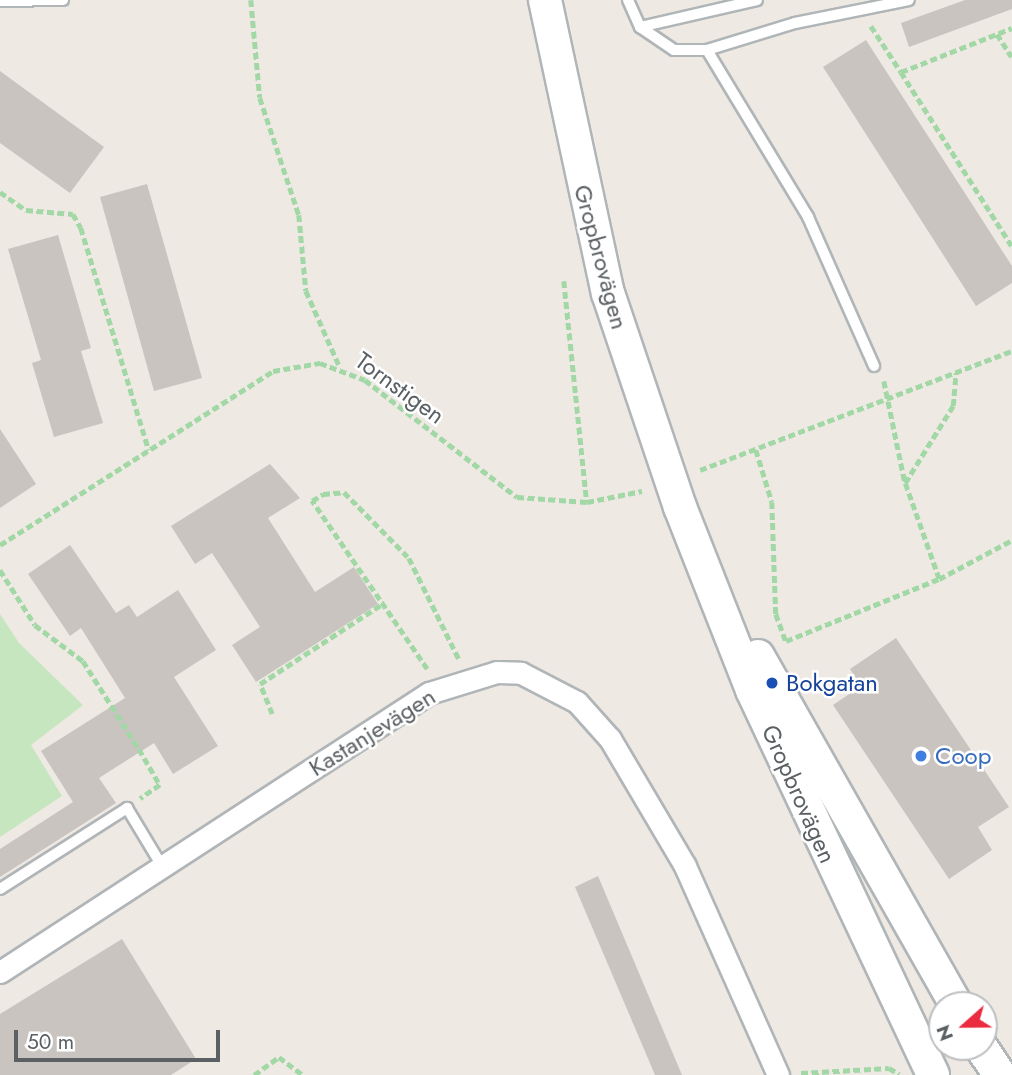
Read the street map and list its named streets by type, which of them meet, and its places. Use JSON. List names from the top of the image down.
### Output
{
  "streets": {
    "street": ["Gropbrovägen", "Kastanjevägen"],
    "path": ["Tornstigen"]
  },
  "places": ["Bokgatan", "Coop"],
  "scale_bar": "50 m",
  "north": "left"
}
